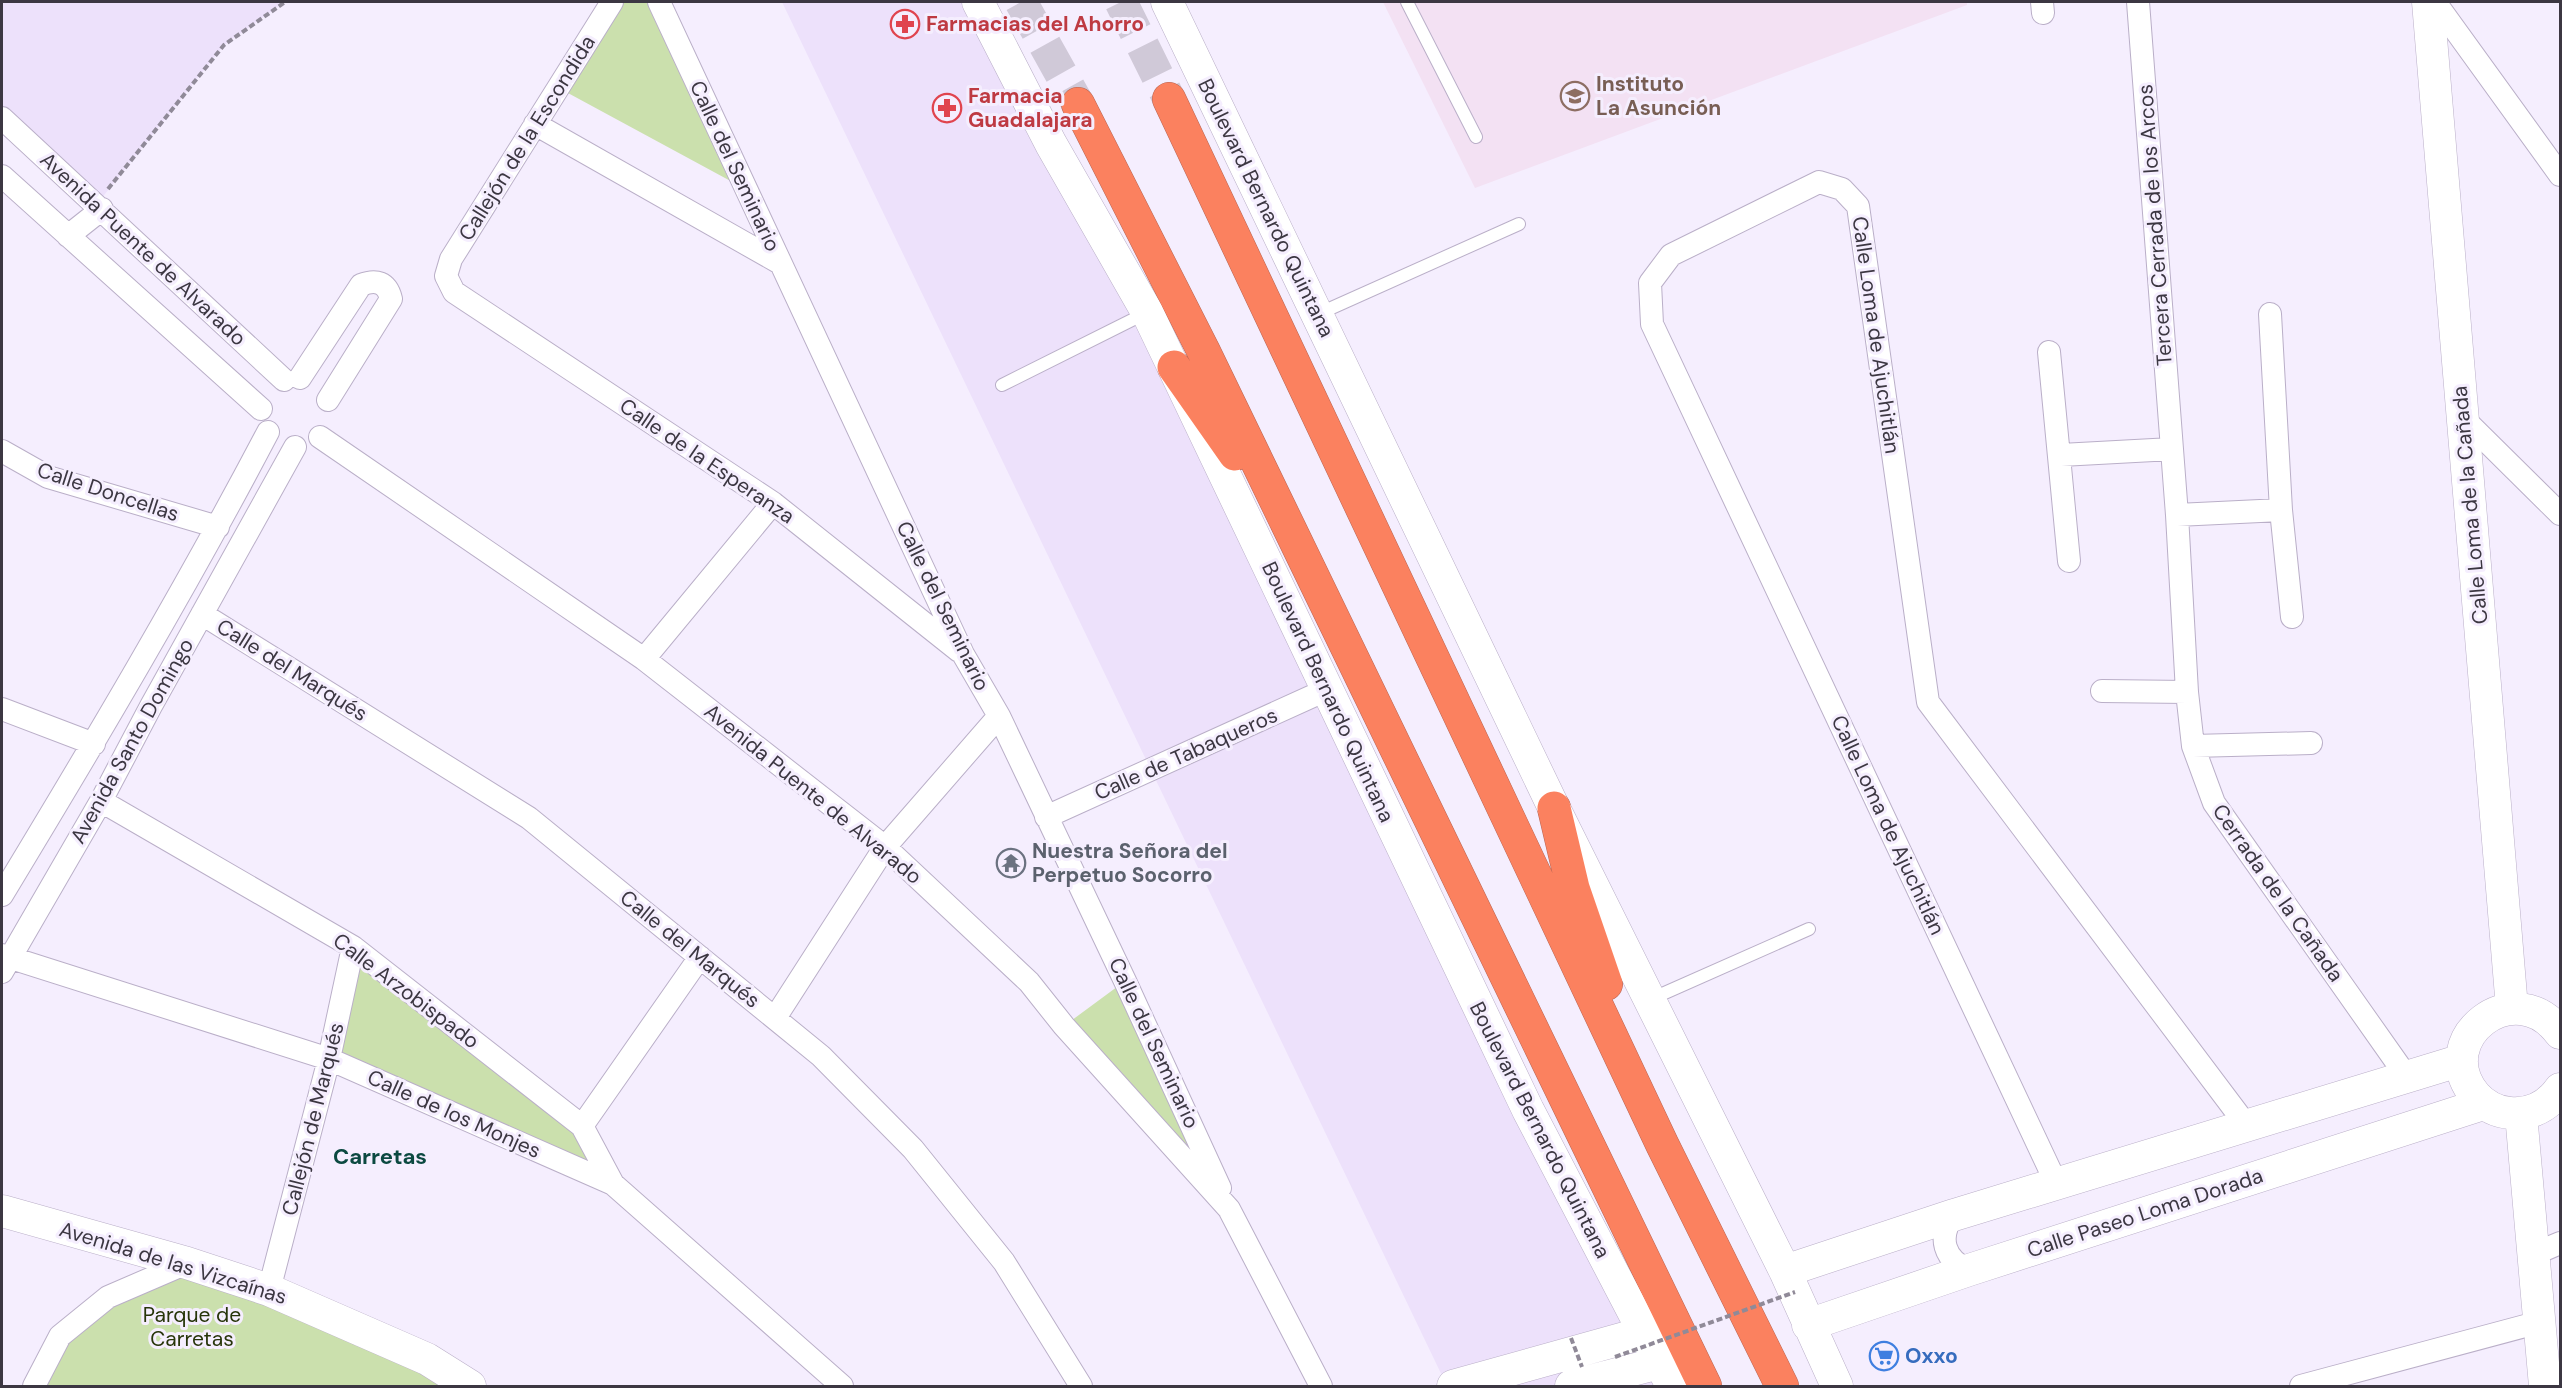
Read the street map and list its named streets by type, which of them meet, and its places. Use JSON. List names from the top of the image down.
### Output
{
  "streets": {
    "highway": ["Boulevard Bernardo Quintana"],
    "street": [
      "Callejón de la Escondida",
      "Calle del Seminario",
      "Tercera Cerrada de los Arcos",
      "Avenida Puente de Alvarado",
      "Calle Loma de Ajuchitlán",
      "Calle de la Esperanza",
      "Calle Doncellas",
      "Calle Loma de la Cañada",
      "Calle del Marqués",
      "Avenida Santo Domingo",
      "Calle de Tabaqueros",
      "Cerrada de la Cañada",
      "Calle Arzobispado",
      "Calle de los Monjes",
      "Callejón de Marqués",
      "Calle Paseo Loma Dorada",
      "Avenida de las Vizcaínas"
    ]
  },
  "crossings": [
    ["Callejón de la Escondida", "Calle de la Esperanza"],
    ["Calle del Seminario", "Avenida Puente de Alvarado"],
    ["Calle del Seminario", "Calle de la Esperanza"],
    ["Calle del Seminario", "Calle de Tabaqueros"],
    ["Boulevard Bernardo Quintana", "Calle de Tabaqueros"],
    ["Boulevard Bernardo Quintana", "Calle Paseo Loma Dorada"],
    ["Tercera Cerrada de los Arcos", "Cerrada de la Cañada"],
    ["Avenida Puente de Alvarado", "Avenida Santo Domingo"],
    ["Calle Doncellas", "Avenida Santo Domingo"],
    ["Calle del Marqués", "Avenida Santo Domingo"],
    ["Avenida Santo Domingo", "Calle Arzobispado"],
    ["Avenida Santo Domingo", "Calle de los Monjes"],
    ["Calle Arzobispado", "Calle de los Monjes"],
    ["Calle Arzobispado", "Callejón de Marqués"],
    ["Calle de los Monjes", "Callejón de Marqués"],
    ["Callejón de Marqués", "Avenida de las Vizcaínas"]
  ],
  "districts": ["Carretas"],
  "parks": ["Parque de Carretas"],
  "places": {
    "pharmacy": ["Farmacias del Ahorro", "Farmacia Guadalajara"],
    "school or university": ["Instituto La Asunción"],
    "temple": ["Nuestra Señora del Perpetuo Socorro"],
    "supermarket": ["Oxxo"]
  }
}
